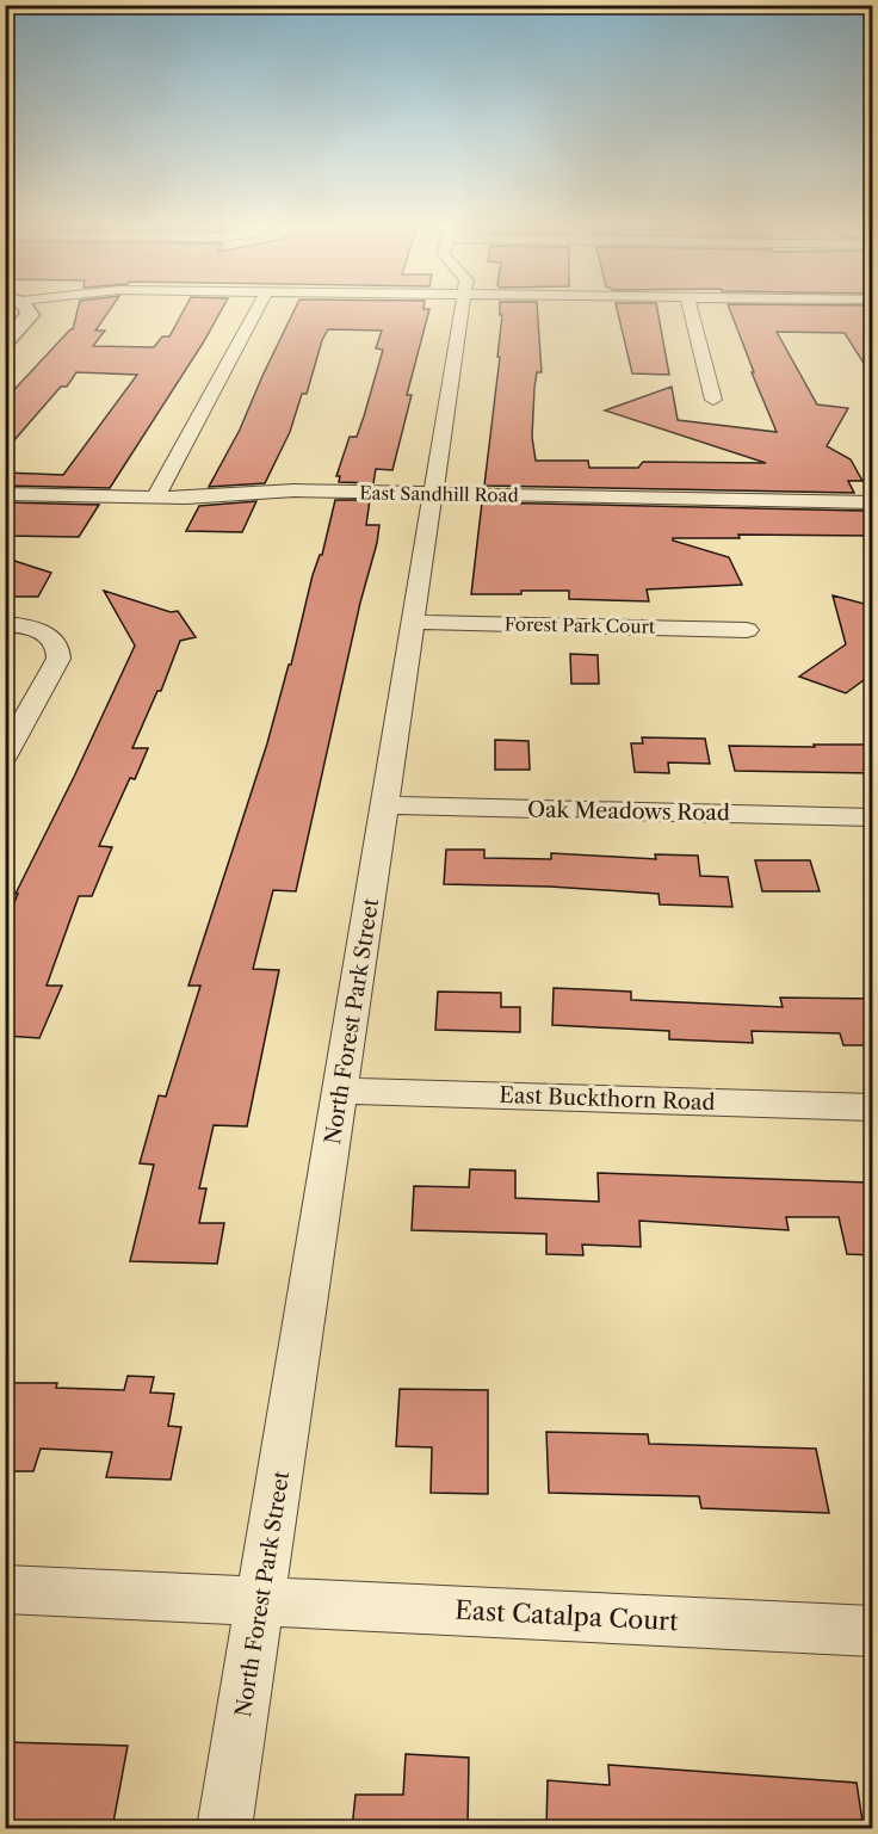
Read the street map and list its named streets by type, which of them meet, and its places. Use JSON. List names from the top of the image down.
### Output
{
  "streets": {
    "street": [
      "East Sandhill Road",
      "Forest Park Court",
      "Oak Meadows Road",
      "North Forest Park Street",
      "East Buckthorn Road",
      "East Catalpa Court"
    ]
  },
  "crossings": [
    ["East Sandhill Road", "North Forest Park Street"],
    ["Forest Park Court", "North Forest Park Street"],
    ["Oak Meadows Road", "North Forest Park Street"],
    ["North Forest Park Street", "East Buckthorn Road"],
    ["North Forest Park Street", "East Catalpa Court"]
  ]
}
